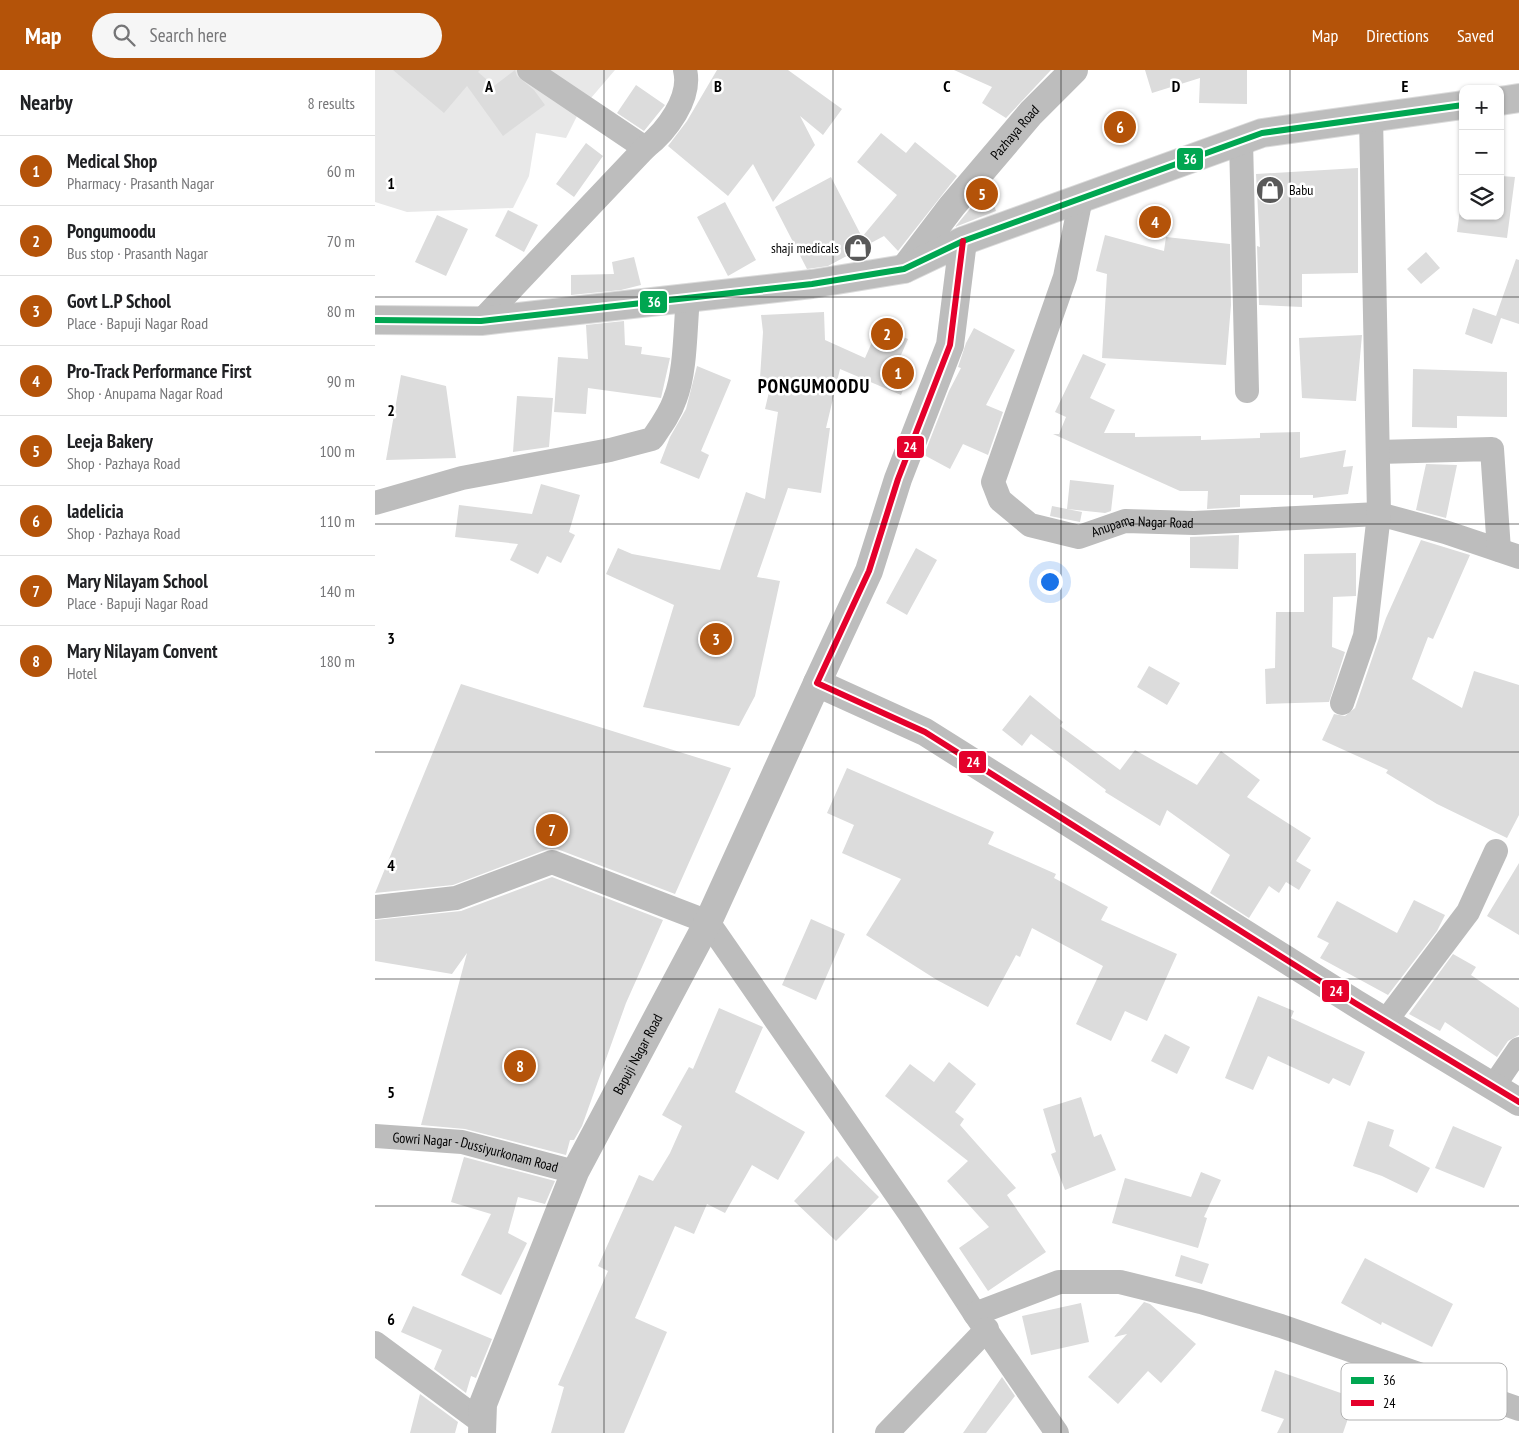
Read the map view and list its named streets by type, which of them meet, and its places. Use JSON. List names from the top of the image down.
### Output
{
  "streets": {
    "street": [
      "Pazhaya Road",
      "Anupama Nagar Road",
      "Bapuji Nagar Road",
      "Gowri Nagar - Dussiyurkonam Road"
    ]
  },
  "crossings": [
    ["Bapuji Nagar Road", "Gowri Nagar - Dussiyurkonam Road"]
  ],
  "districts": ["PONGUMOODU"],
  "places": {
    "shop": ["Babu", "shaji medicals"]
  },
  "lines": ["transit line 36", "transit line 24"],
  "legend": ["36", "24"],
  "page": {
    "header": "Map",
    "search": "Search here",
    "nav": ["Map", "Directions", "Saved"],
    "heading": ["Nearby", "8 results"],
    "map_buttons": ["+", "−"],
    "pins": [
      "6",
      "5",
      "4",
      "2",
      "1",
      "3",
      "7",
      "8"
    ],
    "list": [
      {
        "mark": "1",
        "name": "Medical Shop",
        "note": "Pharmacy · Prasanth Nagar",
        "value": "60 m"
      },
      {
        "mark": "2",
        "name": "Pongumoodu",
        "note": "Bus stop · Prasanth Nagar",
        "value": "70 m"
      },
      {
        "mark": "3",
        "name": "Govt L.P School",
        "note": "Place · Bapuji Nagar Road",
        "value": "80 m"
      },
      {
        "mark": "4",
        "name": "Pro-Track Performance First",
        "note": "Shop · Anupama Nagar Road",
        "value": "90 m"
      },
      {
        "mark": "5",
        "name": "Leeja Bakery",
        "note": "Shop · Pazhaya Road",
        "value": "100 m"
      },
      {
        "mark": "6",
        "name": "ladelicia",
        "note": "Shop · Pazhaya Road",
        "value": "110 m"
      },
      {
        "mark": "7",
        "name": "Mary Nilayam School",
        "note": "Place · Bapuji Nagar Road",
        "value": "140 m"
      },
      {
        "mark": "8",
        "name": "Mary Nilayam Convent",
        "note": "Hotel",
        "value": "180 m"
      }
    ]
  },
  "grid": {
    "columns": [
      "A",
      "B",
      "C",
      "D",
      "E"
    ],
    "rows": [
      "1",
      "2",
      "3",
      "4",
      "5",
      "6"
    ]
  }
}
